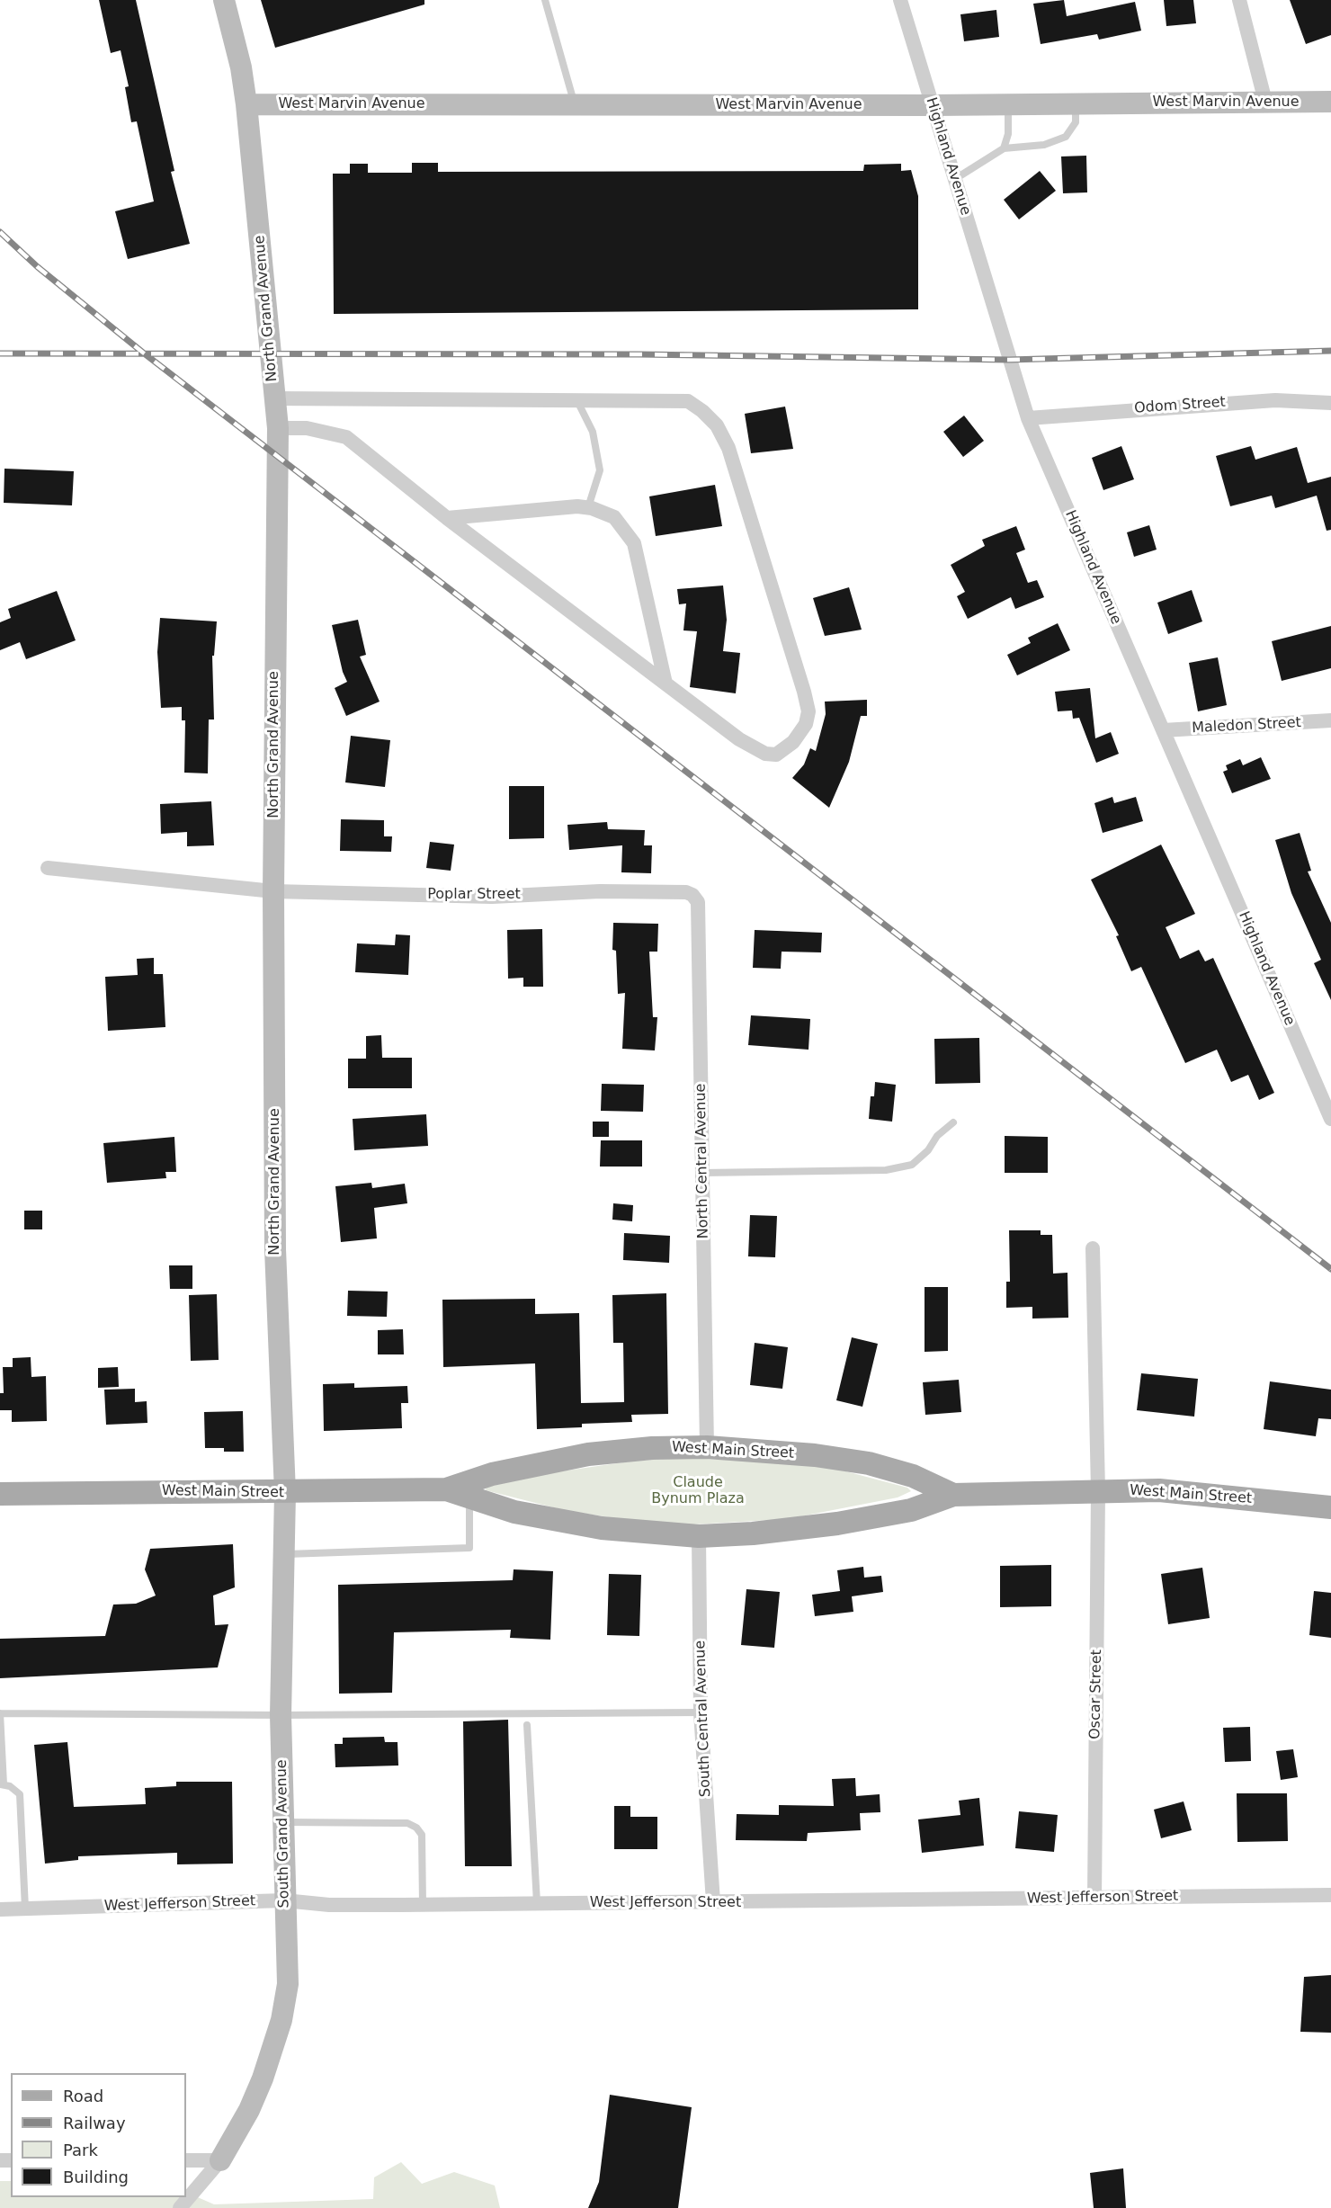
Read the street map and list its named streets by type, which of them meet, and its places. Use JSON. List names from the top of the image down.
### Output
{
  "streets": {
    "main road": ["West Main Street"],
    "street": [
      "West Marvin Avenue",
      "Highland Avenue",
      "North Grand Avenue",
      "Odom Street",
      "Maledon Street",
      "Poplar Street",
      "North Central Avenue",
      "Oscar Street",
      "South Central Avenue",
      "South Grand Avenue",
      "West Jefferson Street"
    ]
  },
  "crossings": [
    ["West Marvin Avenue", "Highland Avenue"],
    ["West Marvin Avenue", "North Grand Avenue"],
    ["Highland Avenue", "Odom Street"],
    ["Highland Avenue", "Maledon Street"],
    ["North Grand Avenue", "Poplar Street"],
    ["North Grand Avenue", "West Main Street"],
    ["North Grand Avenue", "South Grand Avenue"],
    ["Poplar Street", "North Central Avenue"],
    ["North Central Avenue", "West Main Street"],
    ["West Main Street", "Oscar Street"],
    ["West Main Street", "South Central Avenue"],
    ["West Main Street", "South Grand Avenue"],
    ["Oscar Street", "West Jefferson Street"],
    ["South Central Avenue", "West Jefferson Street"],
    ["South Grand Avenue", "West Jefferson Street"]
  ],
  "parks": ["Claude Bynum Plaza"],
  "legend": [
    "Road",
    "Railway",
    "Park",
    "Building"
  ]
}
